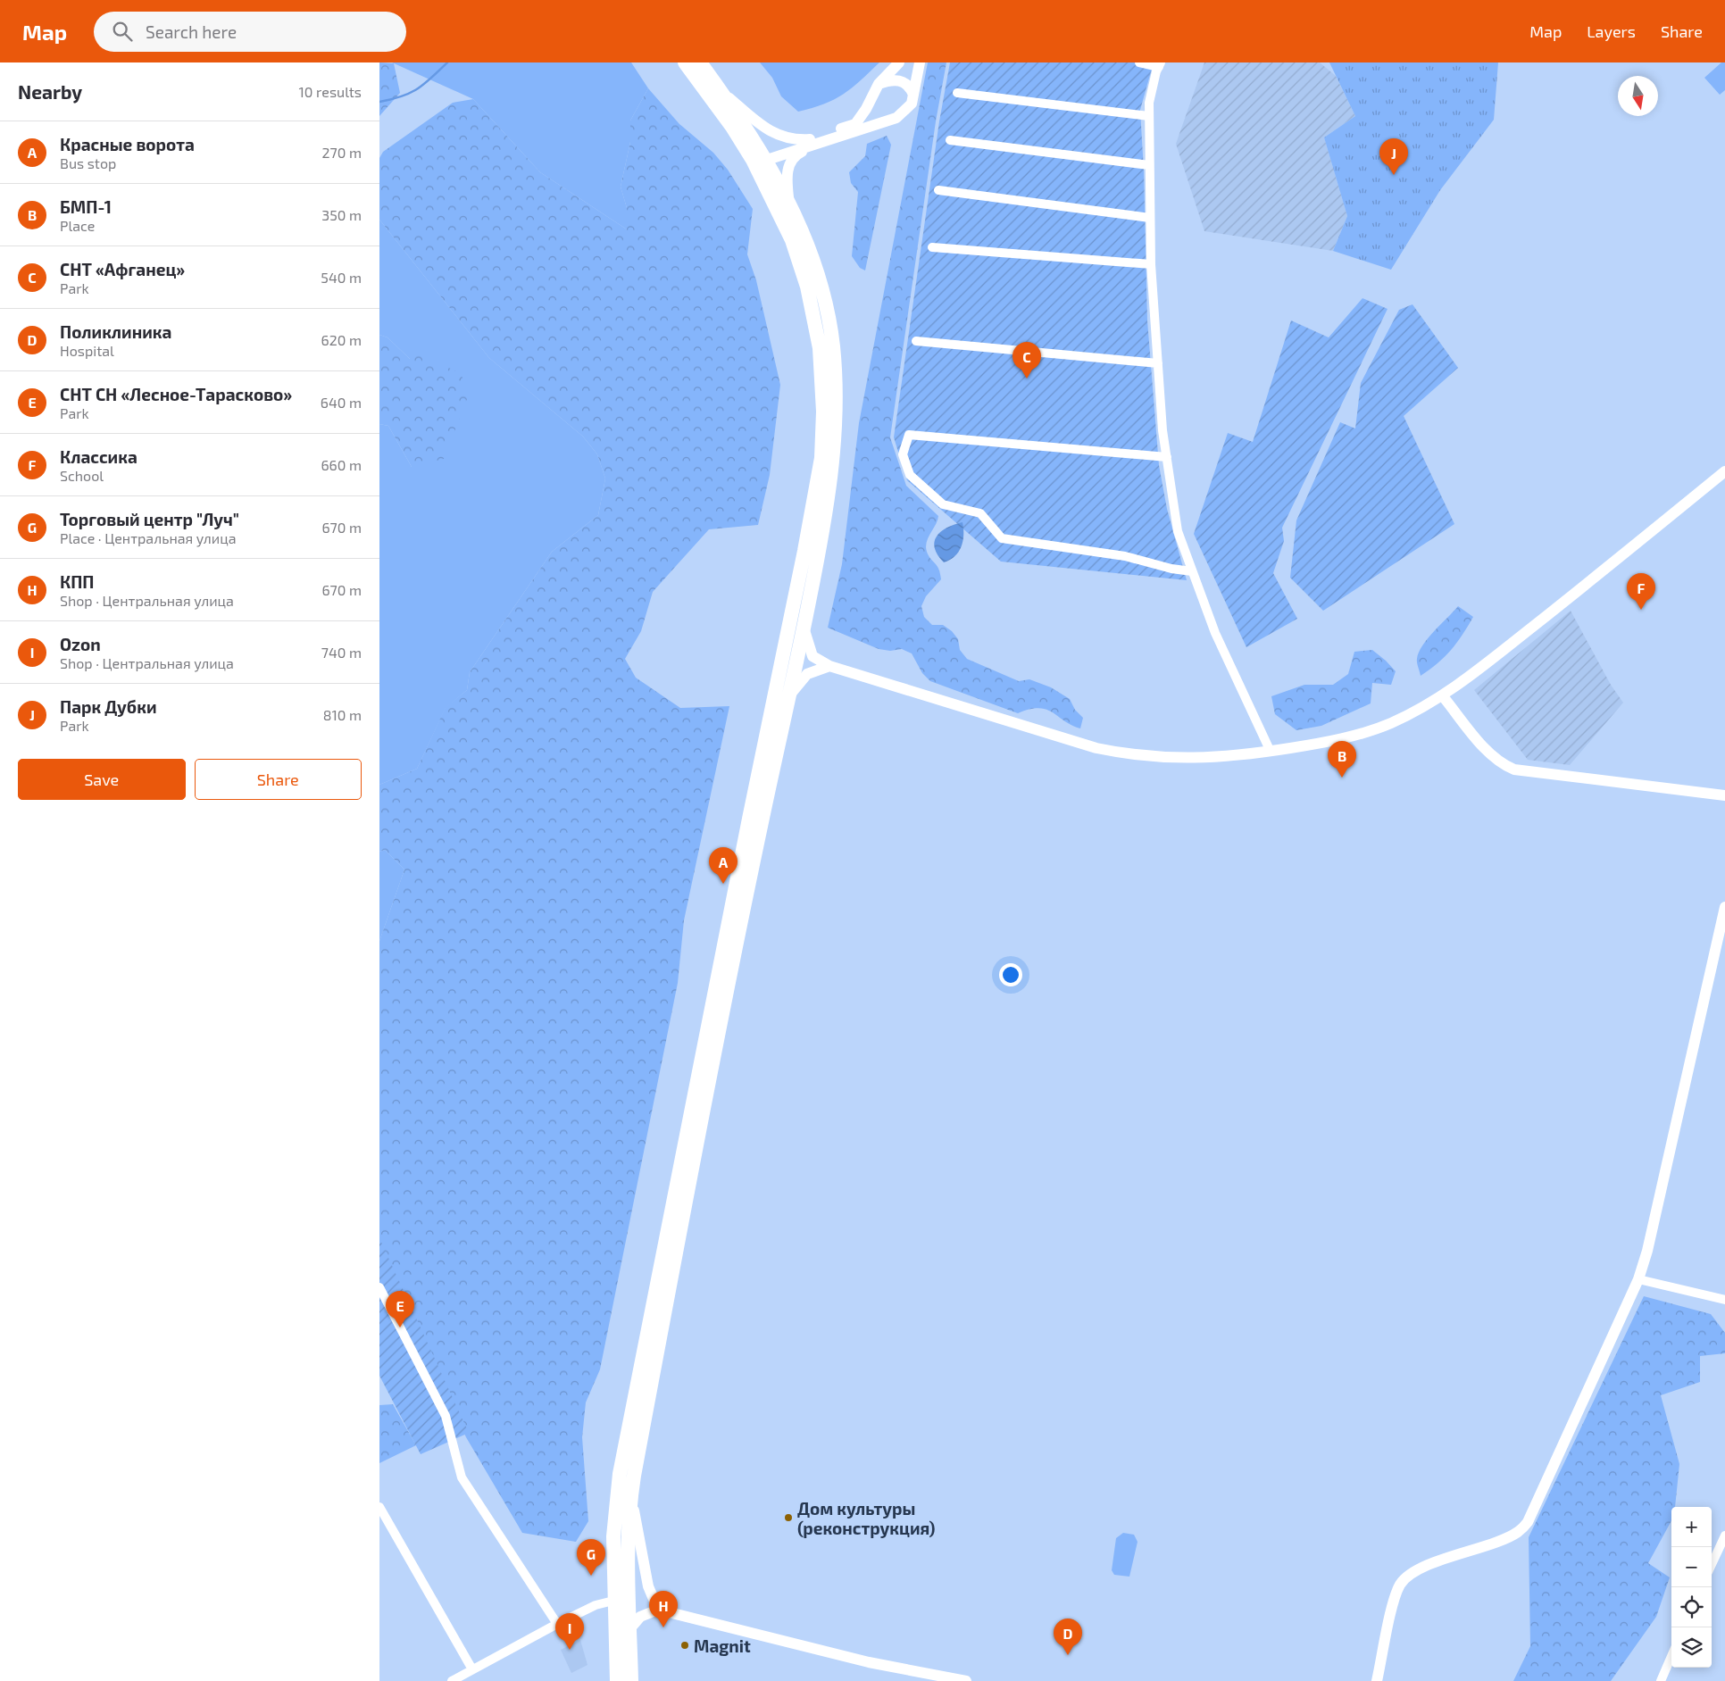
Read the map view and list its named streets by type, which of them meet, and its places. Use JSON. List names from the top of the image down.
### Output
{
  "places": ["Дом культуры (реконструкция)", "Magnit"],
  "north": "bottom",
  "page": {
    "header": "Map",
    "search": "Search here",
    "nav": ["Map", "Layers", "Share"],
    "heading": ["Nearby", "10 results"],
    "list": [
      {
        "mark": "A",
        "name": "Красные ворота",
        "note": "Bus stop",
        "value": "270 m"
      },
      {
        "mark": "B",
        "name": "БМП-1",
        "note": "Place",
        "value": "350 m"
      },
      {
        "mark": "C",
        "name": "СНТ «Афганец»",
        "note": "Park",
        "value": "540 m"
      },
      {
        "mark": "D",
        "name": "Поликлиника",
        "note": "Hospital",
        "value": "620 m"
      },
      {
        "mark": "E",
        "name": "СНТ СН «Лесное-Тарасково»",
        "note": "Park",
        "value": "640 m"
      },
      {
        "mark": "F",
        "name": "Классика",
        "note": "School",
        "value": "660 m"
      },
      {
        "mark": "G",
        "name": "Торговый центр \"Луч\"",
        "note": "Place · Центральная улица",
        "value": "670 m"
      },
      {
        "mark": "H",
        "name": "КПП",
        "note": "Shop · Центральная улица",
        "value": "670 m"
      },
      {
        "mark": "I",
        "name": "Ozon",
        "note": "Shop · Центральная улица",
        "value": "740 m"
      },
      {
        "mark": "J",
        "name": "Парк Дубки",
        "note": "Park",
        "value": "810 m"
      }
    ],
    "pins": [
      "J",
      "C",
      "F",
      "B",
      "A",
      "E",
      "G",
      "H",
      "I",
      "D"
    ],
    "buttons": ["Save", "Share"],
    "map_buttons": ["+", "−"]
  }
}
